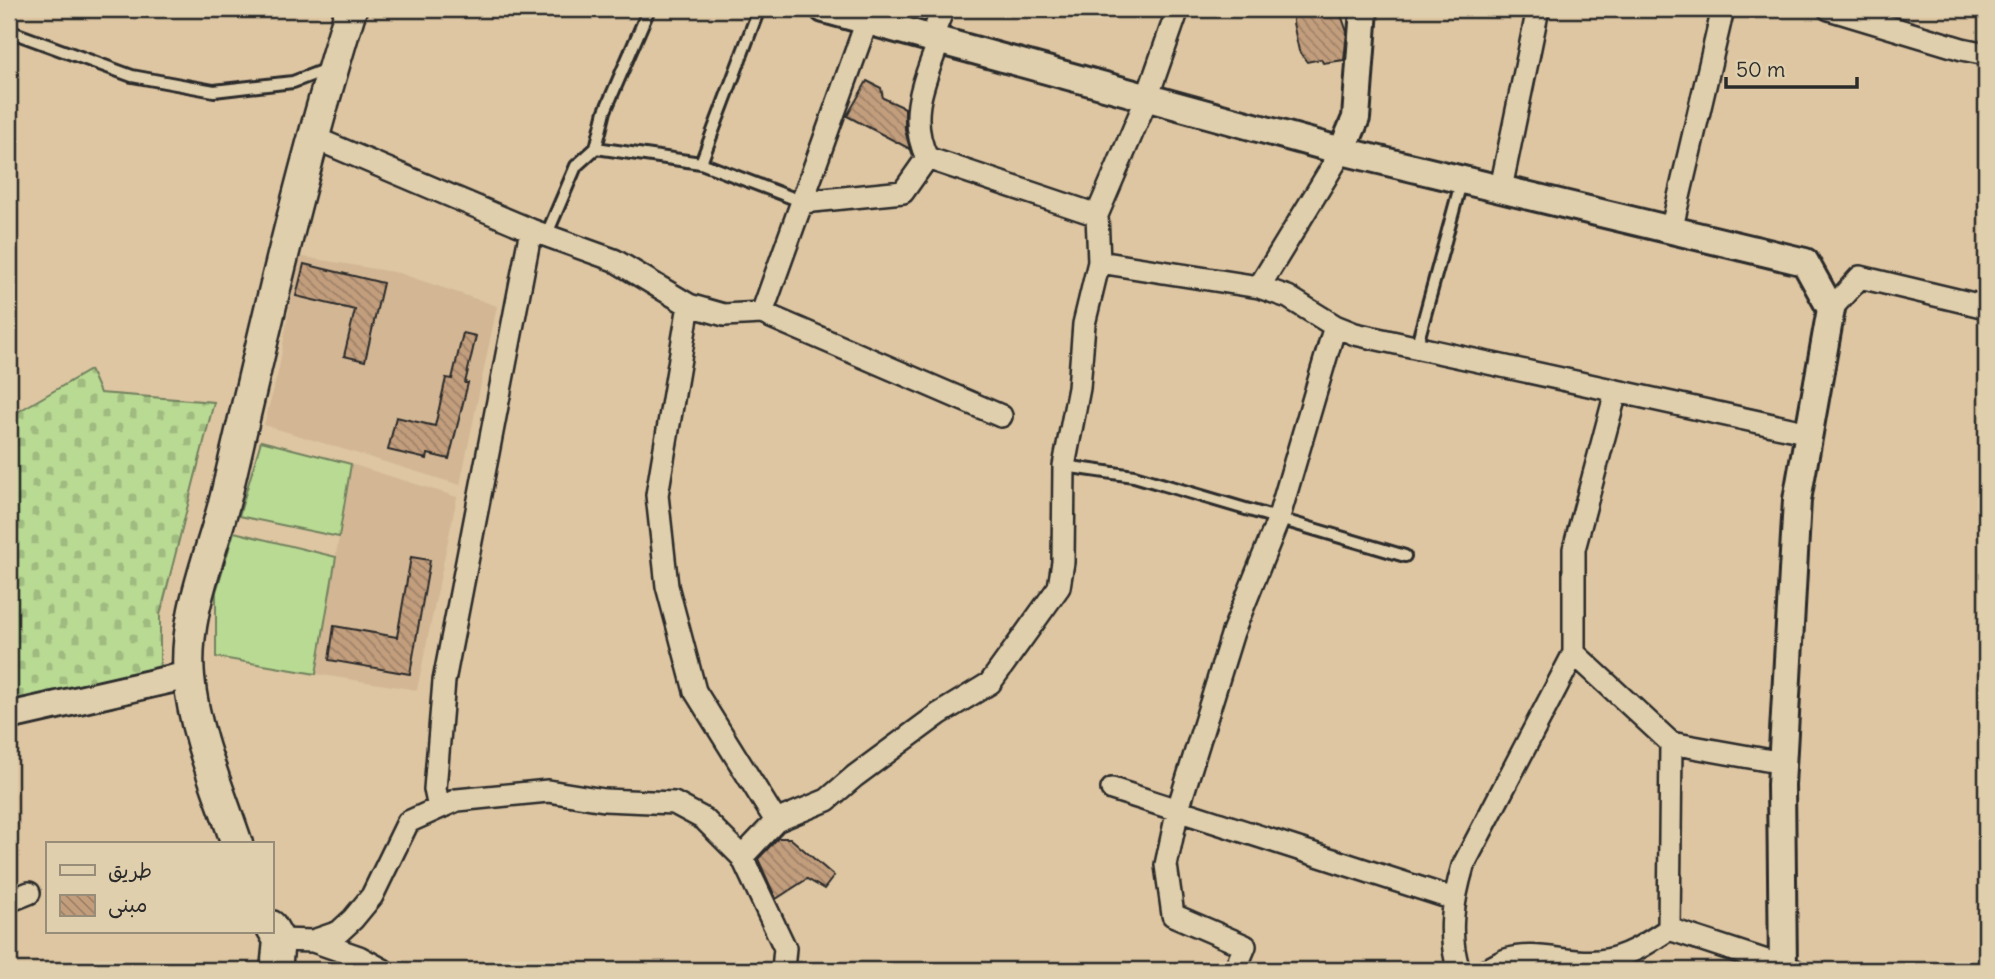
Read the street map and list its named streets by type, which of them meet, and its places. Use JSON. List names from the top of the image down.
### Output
{
  "legend": ["طريق", "مبنى"],
  "scale_bar": "50 m"
}
